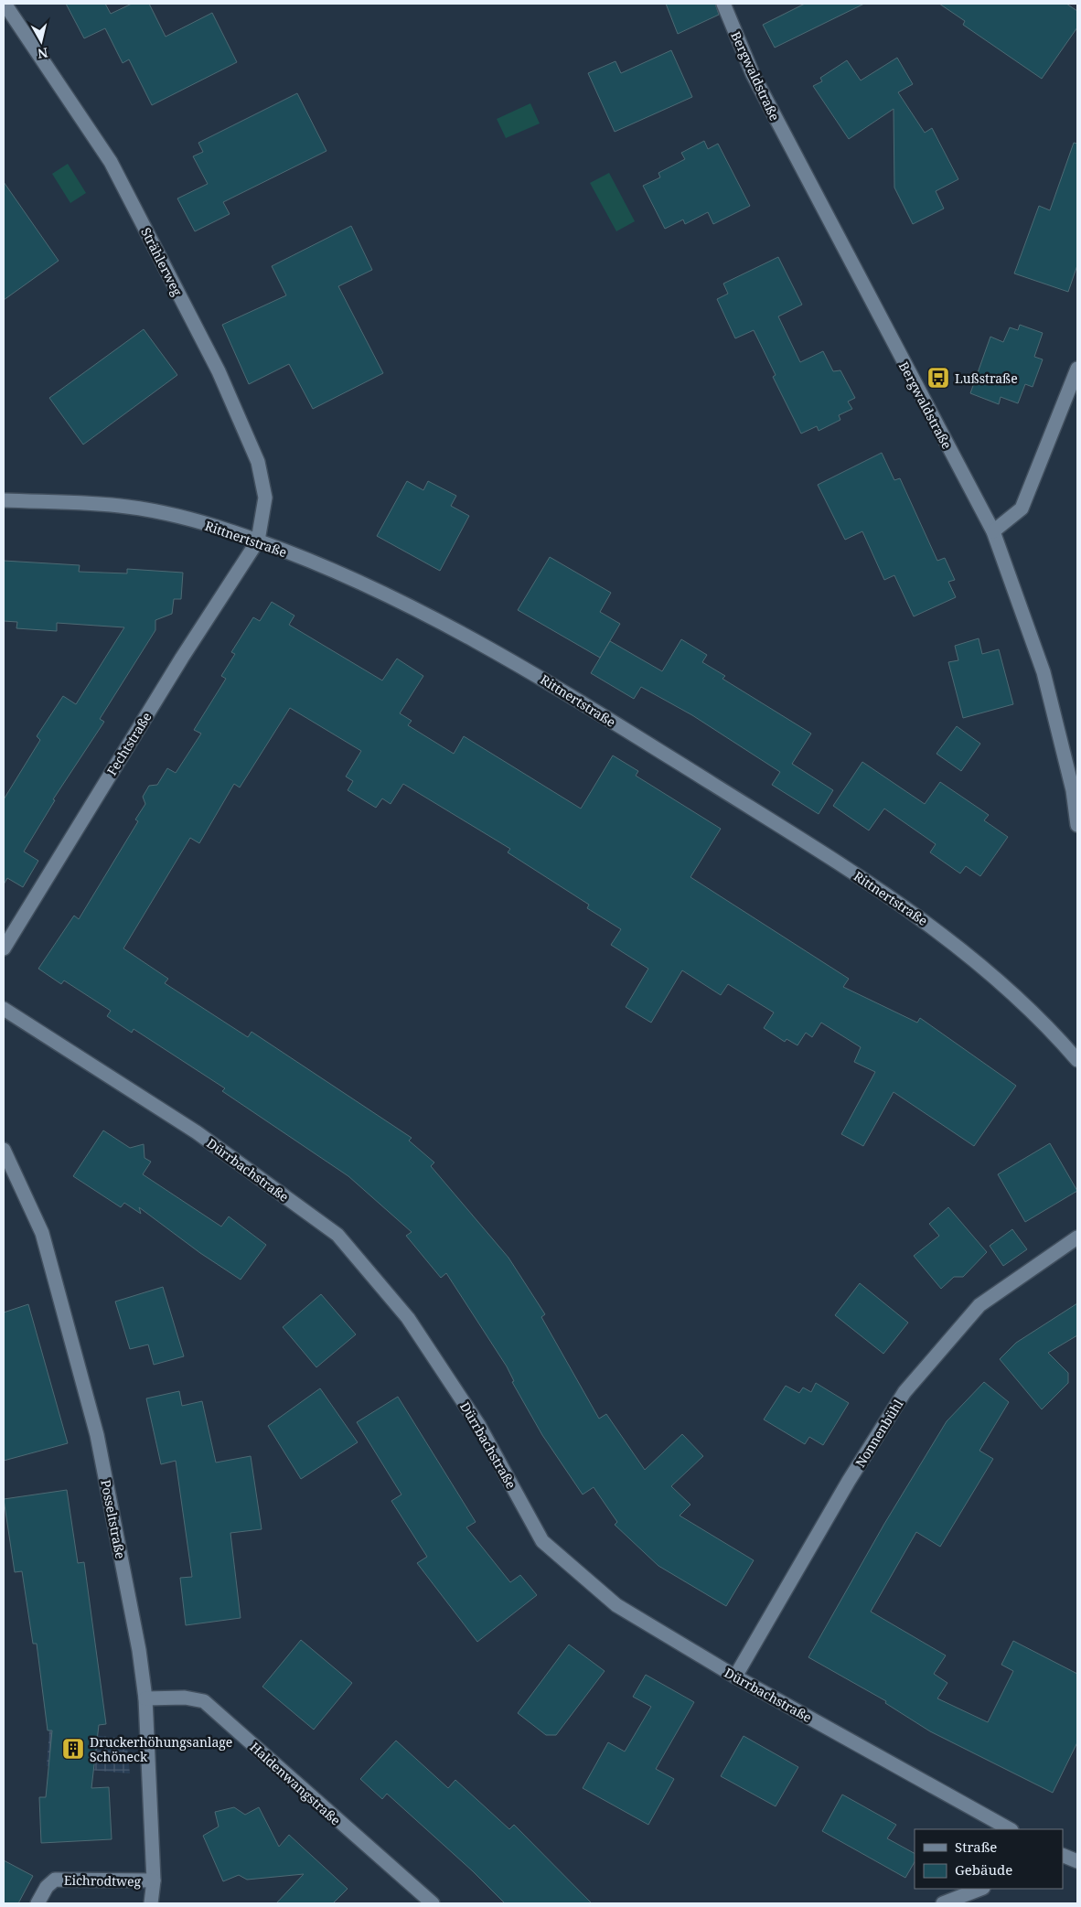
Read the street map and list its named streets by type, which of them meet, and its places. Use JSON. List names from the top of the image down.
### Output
{
  "streets": {
    "street": [
      "Bergwaldstraße",
      "Strählerweg",
      "Rittnertstraße",
      "Fechtstraße",
      "Dürrbachstraße",
      "Nonnenbühl",
      "Posseltstraße",
      "Haldenwangstraße",
      "Eichrodtweg"
    ]
  },
  "crossings": [
    ["Strählerweg", "Rittnertstraße"],
    ["Strählerweg", "Fechtstraße"],
    ["Rittnertstraße", "Fechtstraße"],
    ["Dürrbachstraße", "Nonnenbühl"],
    ["Posseltstraße", "Haldenwangstraße"],
    ["Posseltstraße", "Eichrodtweg"]
  ],
  "places": {
    "bus stop": ["Lußstraße"],
    "building": ["Druckerhöhungsanlage Schöneck"]
  },
  "legend": ["Straße", "Gebäude"],
  "north": "bottom"
}
